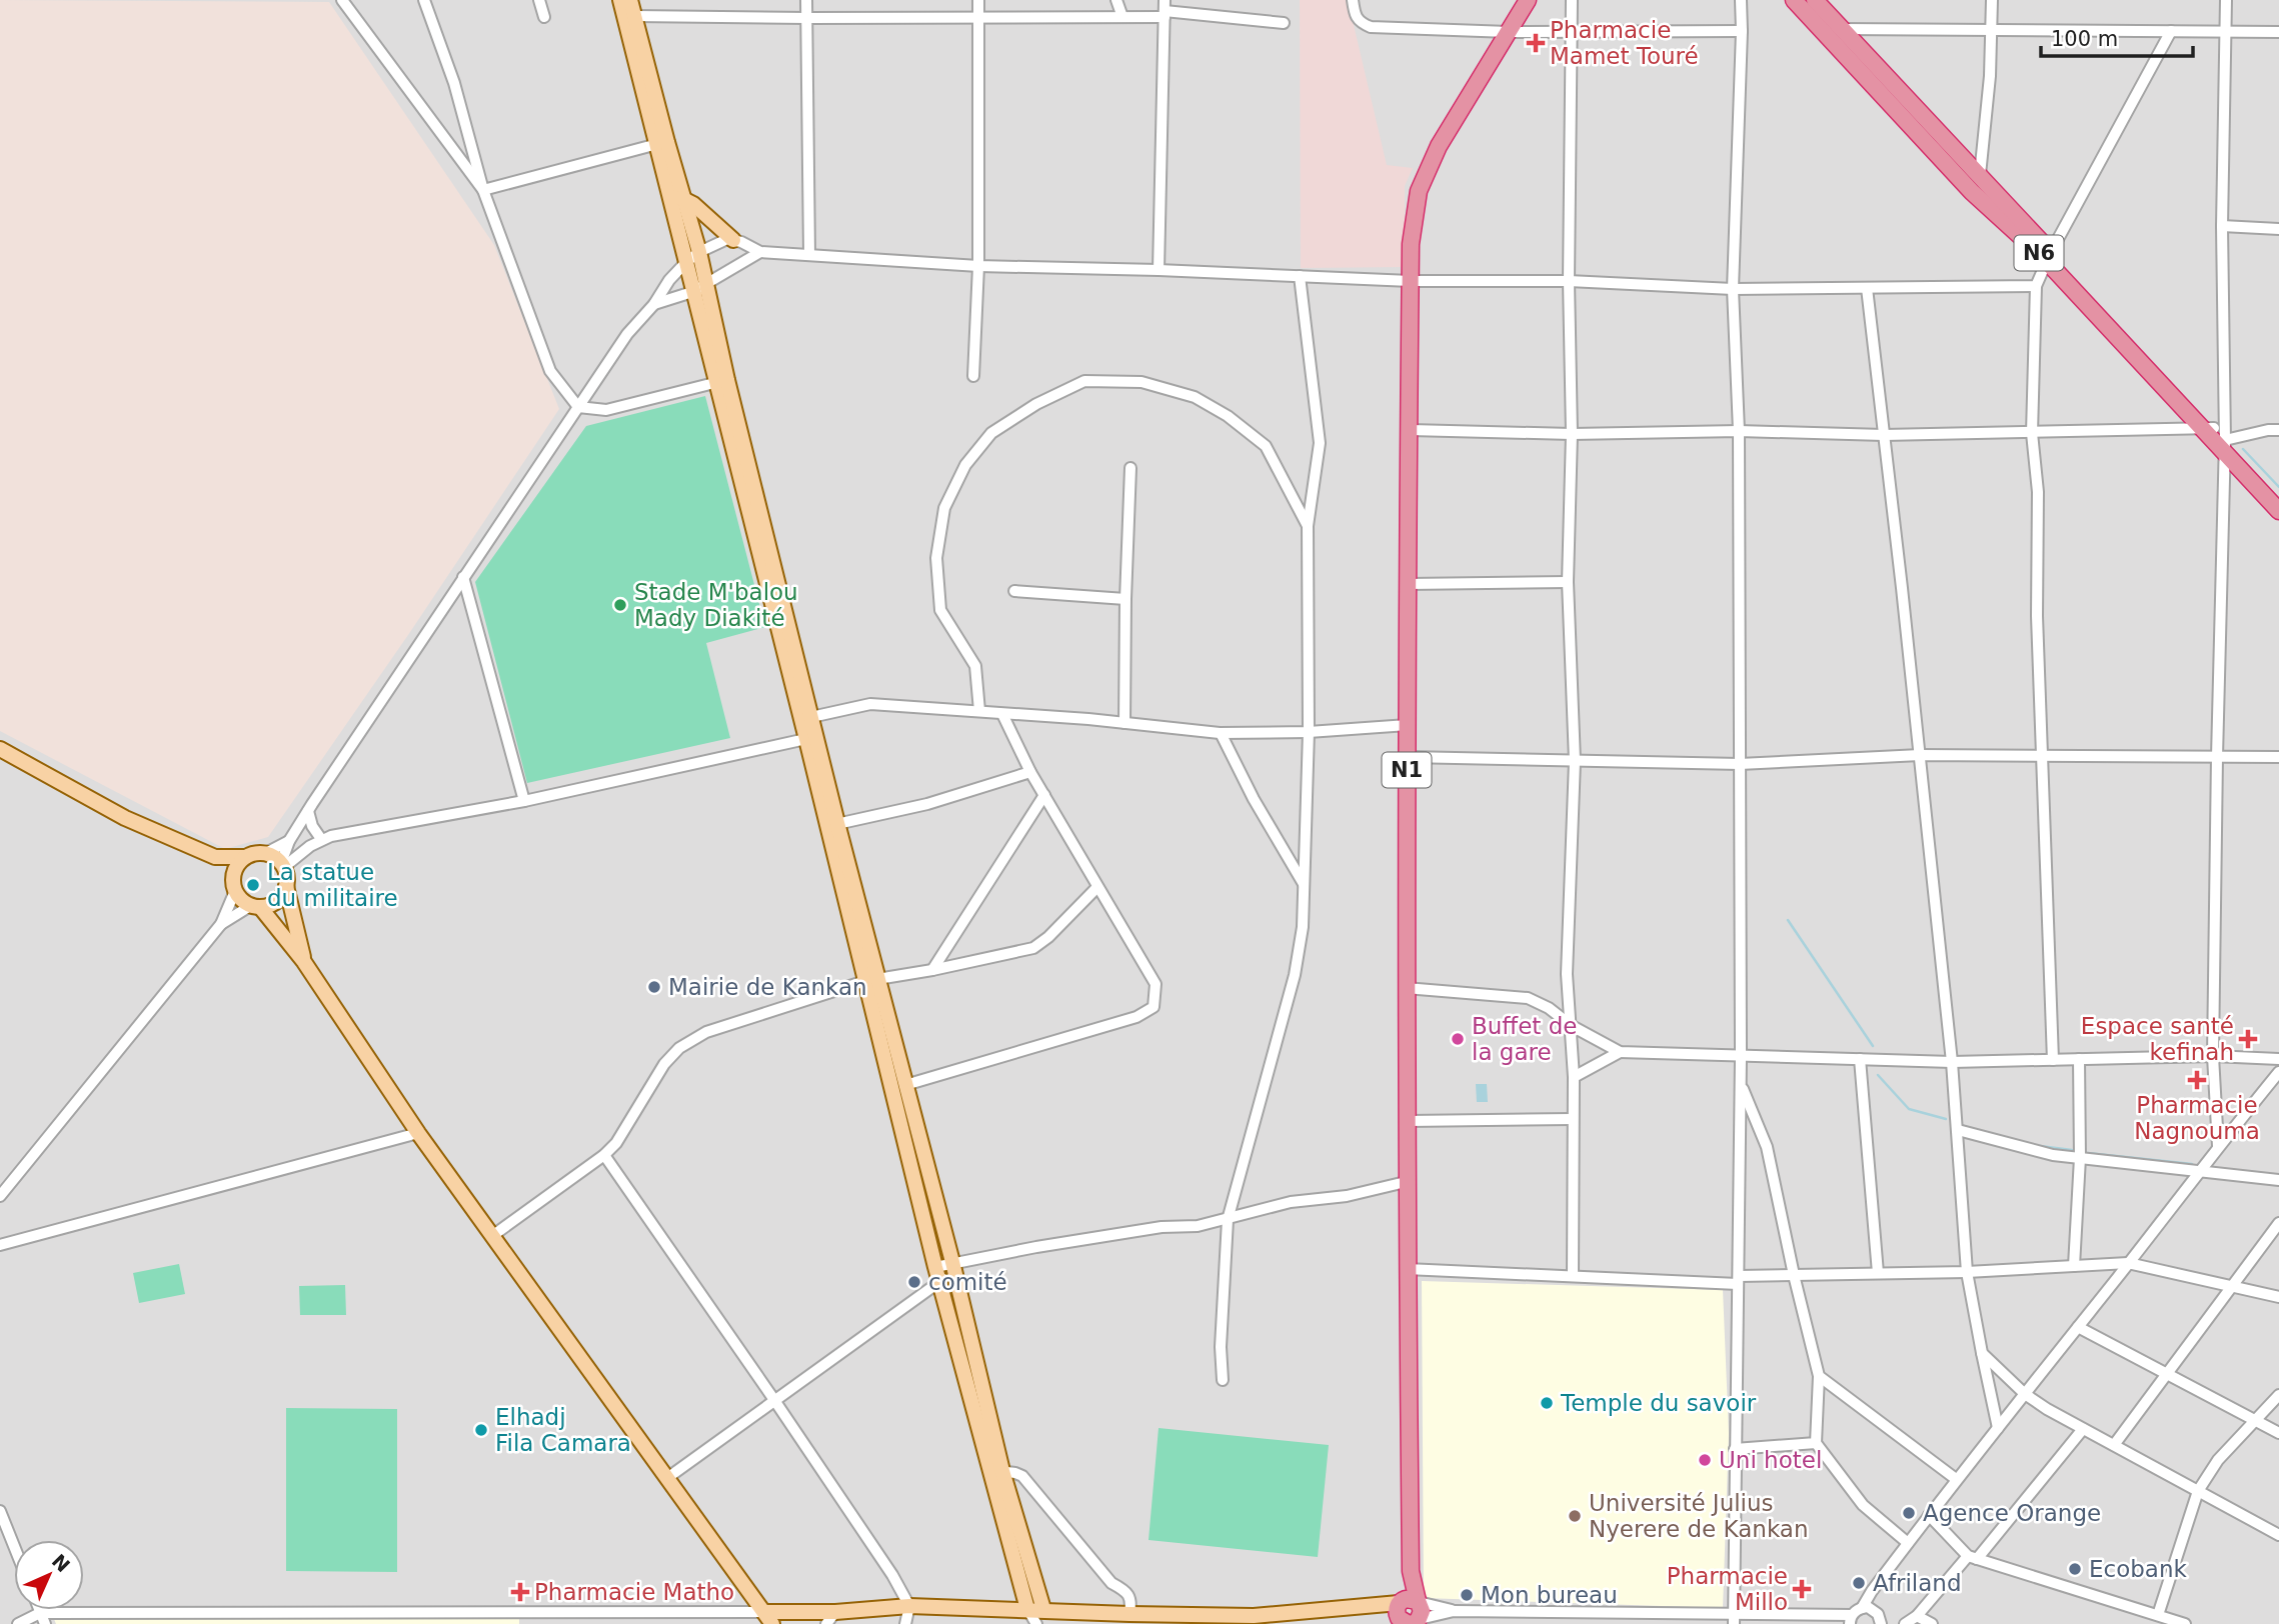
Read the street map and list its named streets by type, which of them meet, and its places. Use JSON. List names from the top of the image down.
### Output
{
  "streets": {
    "highway": ["N6", "N1"]
  },
  "places": {
    "health": [
      "Pharmacie Mamet Touré",
      "Espace santé kefinah",
      "Pharmacie Nagnouma",
      "Pharmacie Millo",
      "Pharmacie Matho"
    ],
    "other": [
      "Stade M'balou Mady Diakité",
      "La statue du militaire",
      "Mairie de Kankan",
      "Buffet de la gare",
      "comité",
      "Temple du savoir",
      "Elhadj Fila Camara",
      "Uni hotel",
      "Agence Orange",
      "Université Julius Nyerere de Kankan",
      "Ecobank",
      "Afriland",
      "Mon bureau"
    ]
  },
  "scale_bar": "100 m",
  "north": "top right"
}
